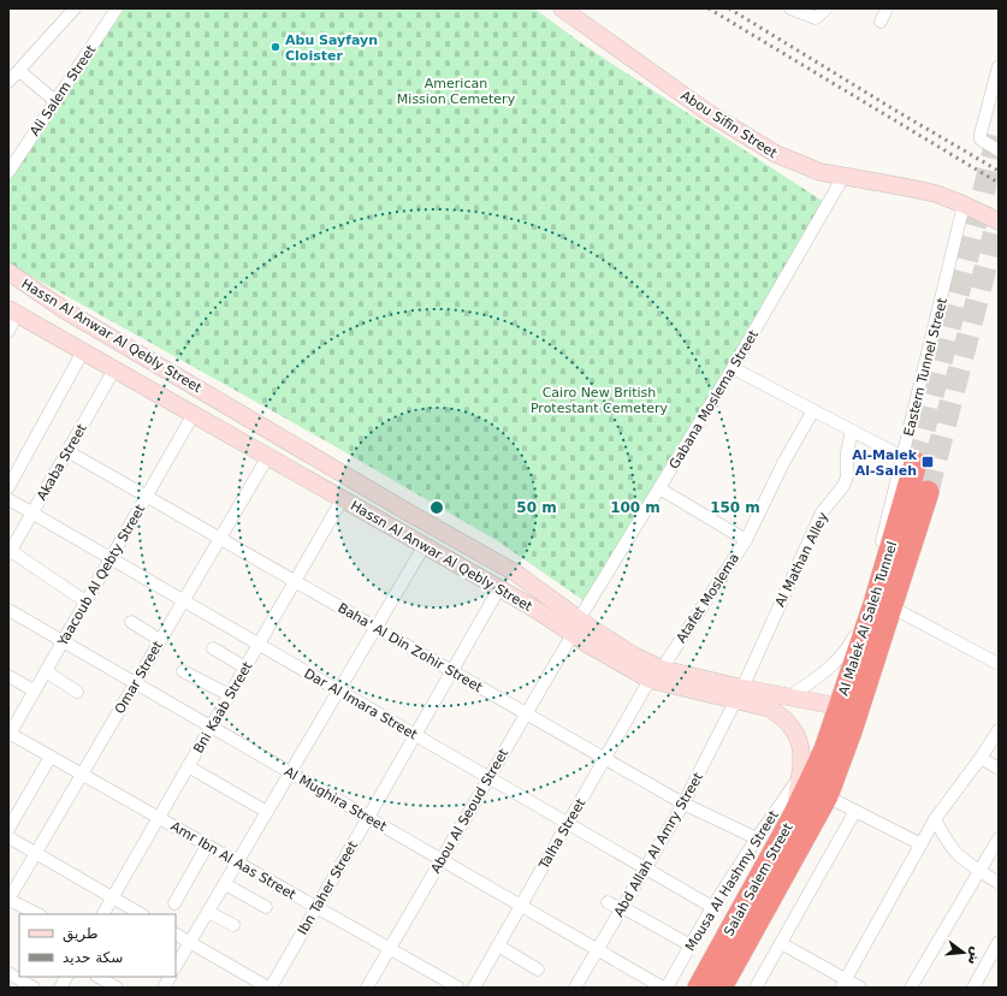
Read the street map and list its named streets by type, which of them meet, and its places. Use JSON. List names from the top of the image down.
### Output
{
  "streets": {
    "highway": ["Al Malek Al Saleh Tunnel", "Salah Salem Street"],
    "main road": ["Abou Sifin Street", "Hassn Al Anwar Al Qebly Street"],
    "street": [
      "Ali Salem Street",
      "Eastern Tunnel Street",
      "Gabana Moslema Street",
      "Akaba Street",
      "Al Mathan Alley",
      "Yaacoub Al Qebty Street",
      "Atafet Moslema",
      "Baha' Al Din Zohir Street",
      "Omar Street",
      "Dar Al Imara Street",
      "Bni Kaab Street",
      "Al Mughira Street",
      "Abou Al Seoud Street",
      "Talha Street",
      "Abd Allah Al Amry Street",
      "Amr Ibn Al Aas Street",
      "Mousa Al Hashmy Street",
      "Ibn Taher Street"
    ]
  },
  "crossings": [
    ["Abou Sifin Street", "Eastern Tunnel Street"],
    ["Abou Sifin Street", "Gabana Moslema Street"],
    ["Hassn Al Anwar Al Qebly Street", "Gabana Moslema Street"],
    ["Hassn Al Anwar Al Qebly Street", "Akaba Street"],
    ["Hassn Al Anwar Al Qebly Street", "Al Mathan Alley"],
    ["Hassn Al Anwar Al Qebly Street", "Yaacoub Al Qebty Street"],
    ["Hassn Al Anwar Al Qebly Street", "Atafet Moslema"],
    ["Hassn Al Anwar Al Qebly Street", "Al Malek Al Saleh Tunnel"],
    ["Hassn Al Anwar Al Qebly Street", "Omar Street"],
    ["Hassn Al Anwar Al Qebly Street", "Bni Kaab Street"],
    ["Hassn Al Anwar Al Qebly Street", "Abou Al Seoud Street"],
    ["Hassn Al Anwar Al Qebly Street", "Talha Street"],
    ["Hassn Al Anwar Al Qebly Street", "Abd Allah Al Amry Street"],
    ["Hassn Al Anwar Al Qebly Street", "Salah Salem Street"],
    ["Hassn Al Anwar Al Qebly Street", "Mousa Al Hashmy Street"],
    ["Hassn Al Anwar Al Qebly Street", "Ibn Taher Street"],
    ["Eastern Tunnel Street", "Al Malek Al Saleh Tunnel"],
    ["Gabana Moslema Street", "Atafet Moslema"],
    ["Gabana Moslema Street", "Abou Al Seoud Street"],
    ["Akaba Street", "Baha' Al Din Zohir Street"],
    ["Akaba Street", "Dar Al Imara Street"],
    ["Al Mathan Alley", "Abd Allah Al Amry Street"],
    ["Yaacoub Al Qebty Street", "Baha' Al Din Zohir Street"],
    ["Yaacoub Al Qebty Street", "Dar Al Imara Street"],
    ["Yaacoub Al Qebty Street", "Al Mughira Street"],
    ["Yaacoub Al Qebty Street", "Amr Ibn Al Aas Street"],
    ["Atafet Moslema", "Talha Street"],
    ["Al Malek Al Saleh Tunnel", "Salah Salem Street"],
    ["Al Malek Al Saleh Tunnel", "Mousa Al Hashmy Street"],
    ["Baha' Al Din Zohir Street", "Omar Street"],
    ["Baha' Al Din Zohir Street", "Bni Kaab Street"],
    ["Baha' Al Din Zohir Street", "Abou Al Seoud Street"],
    ["Baha' Al Din Zohir Street", "Talha Street"],
    ["Baha' Al Din Zohir Street", "Abd Allah Al Amry Street"],
    ["Baha' Al Din Zohir Street", "Mousa Al Hashmy Street"],
    ["Baha' Al Din Zohir Street", "Ibn Taher Street"],
    ["Omar Street", "Dar Al Imara Street"],
    ["Omar Street", "Al Mughira Street"],
    ["Omar Street", "Amr Ibn Al Aas Street"],
    ["Dar Al Imara Street", "Bni Kaab Street"],
    ["Dar Al Imara Street", "Abou Al Seoud Street"],
    ["Dar Al Imara Street", "Talha Street"],
    ["Dar Al Imara Street", "Abd Allah Al Amry Street"],
    ["Dar Al Imara Street", "Mousa Al Hashmy Street"],
    ["Dar Al Imara Street", "Ibn Taher Street"],
    ["Bni Kaab Street", "Al Mughira Street"],
    ["Bni Kaab Street", "Amr Ibn Al Aas Street"],
    ["Al Mughira Street", "Abou Al Seoud Street"],
    ["Al Mughira Street", "Talha Street"],
    ["Al Mughira Street", "Abd Allah Al Amry Street"],
    ["Al Mughira Street", "Mousa Al Hashmy Street"],
    ["Al Mughira Street", "Ibn Taher Street"],
    ["Abou Al Seoud Street", "Amr Ibn Al Aas Street"],
    ["Amr Ibn Al Aas Street", "Ibn Taher Street"],
    ["Salah Salem Street", "Mousa Al Hashmy Street"]
  ],
  "parks": ["American Mission Cemetery", "Cairo New British Protestant Cemetery"],
  "places": {
    "other": ["Abu Sayfayn Cloister"],
    "transit": ["Al-Malek Al-Saleh"]
  },
  "legend": ["طريق", "سكة حديد"],
  "north": "right",
  "rings": ["50 m", "100 m", "150 m"]
}
